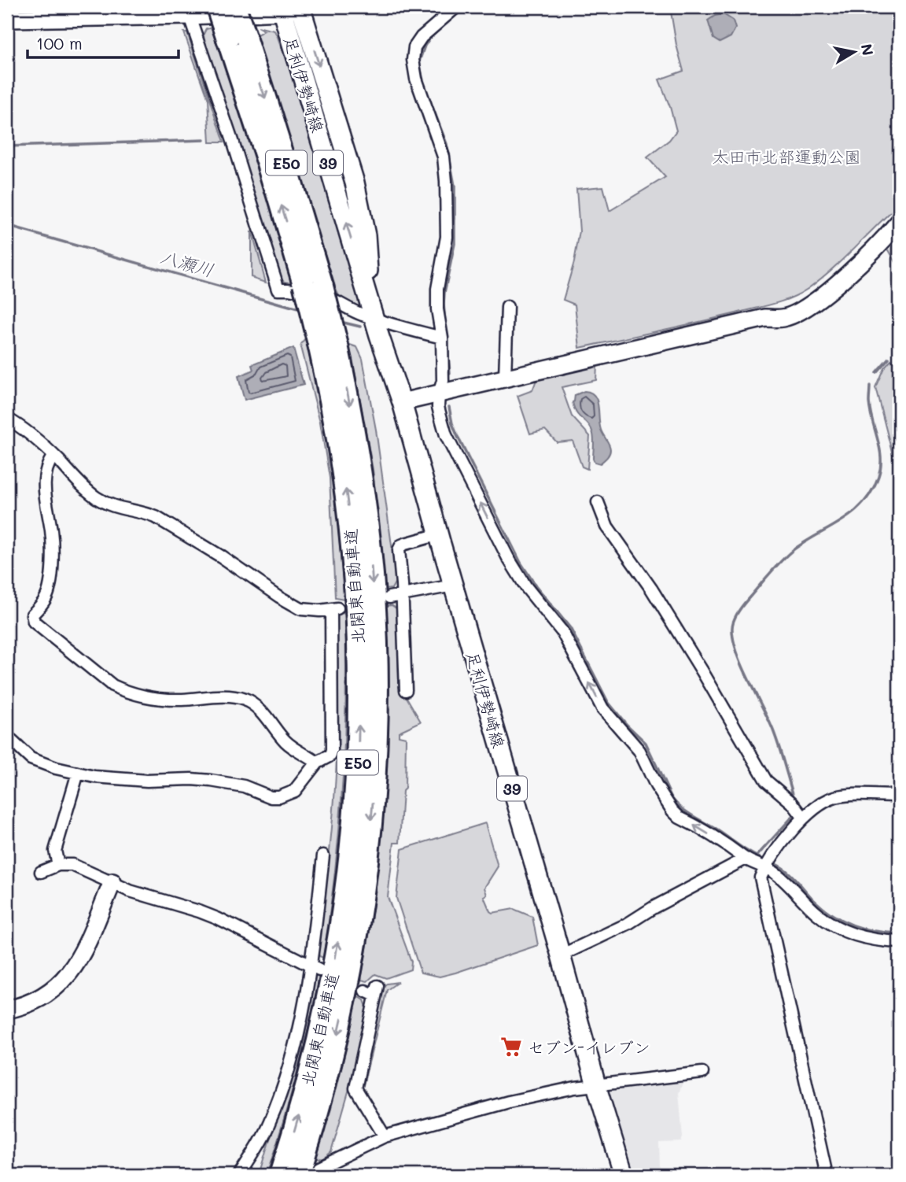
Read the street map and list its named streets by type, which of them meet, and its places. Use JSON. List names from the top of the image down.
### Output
{
  "streets": {
    "highway": ["E50", "北関東自動車道"],
    "main road": ["足利伊勢崎線", "39"]
  },
  "water": ["八瀬川"],
  "parks": ["太田市北部運動公園"],
  "places": {
    "supermarket": ["セブン-イレブン"]
  },
  "scale_bar": "100 m",
  "north": "right"
}
